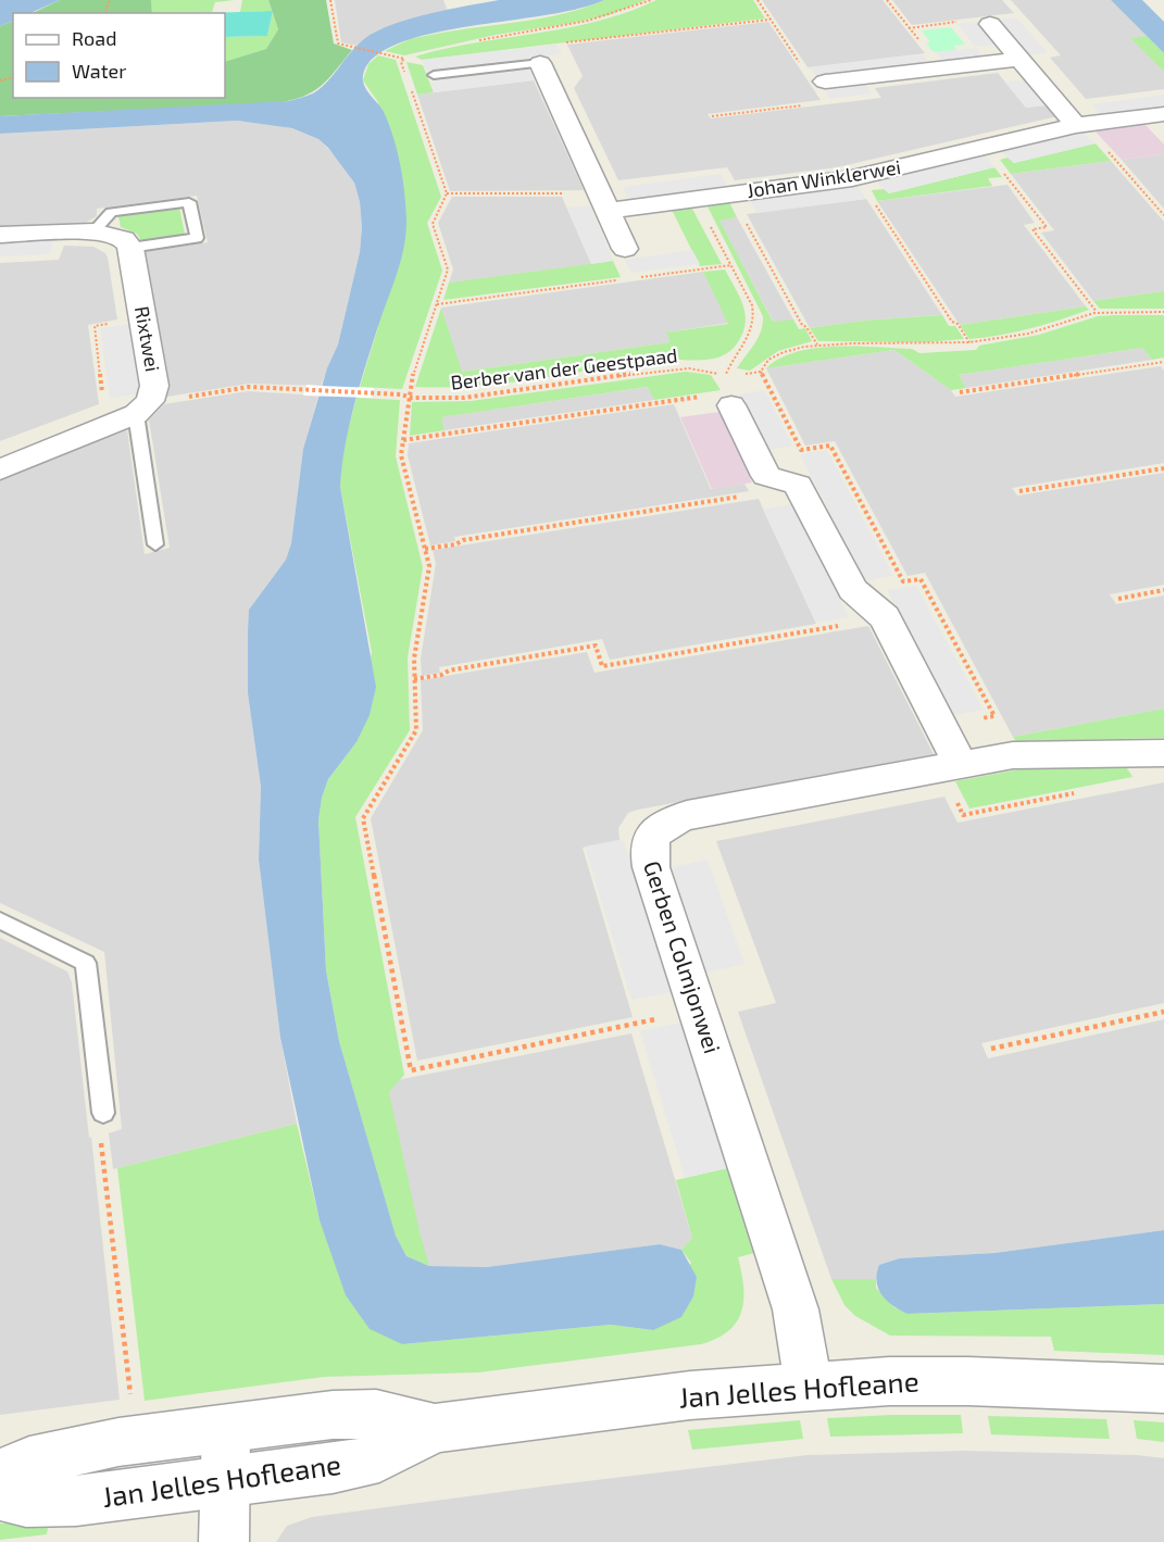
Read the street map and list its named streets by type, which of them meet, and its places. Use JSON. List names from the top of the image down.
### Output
{
  "streets": {
    "street": [
      "Johan Winklerwei",
      "Rixtwei",
      "Gerben Colmjonwei",
      "Jan Jelles Hofleane"
    ],
    "path": ["Berber van der Geestpaad"]
  },
  "crossings": [
    ["Rixtwei", "Berber van der Geestpaad"],
    ["Gerben Colmjonwei", "Jan Jelles Hofleane"]
  ],
  "legend": ["Road", "Water"]
}
